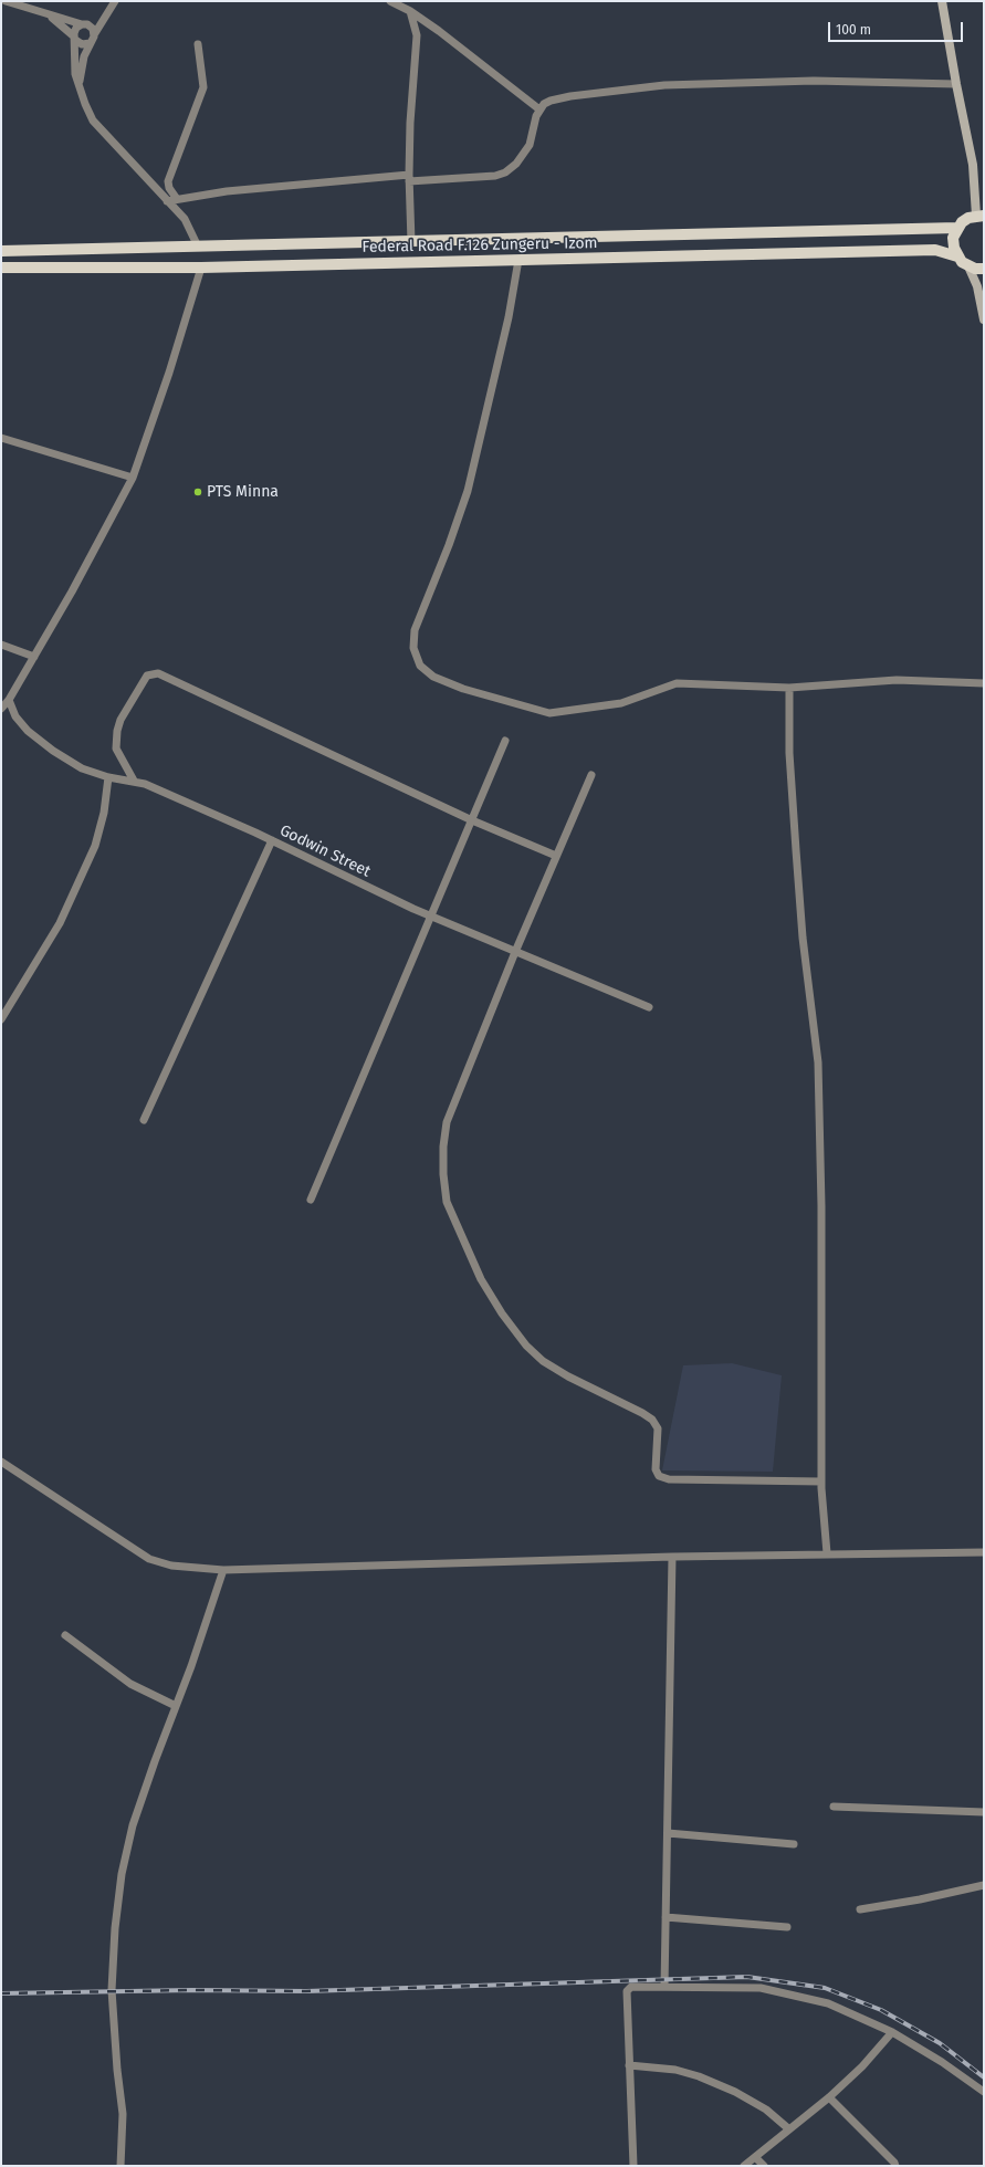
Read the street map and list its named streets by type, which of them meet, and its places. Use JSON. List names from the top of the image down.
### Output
{
  "streets": {
    "main road": ["Federal Road F.126 Zungeru - Izom"],
    "street": ["Godwin Street"]
  },
  "places": ["PTS Minna"],
  "scale_bar": "100 m"
}
